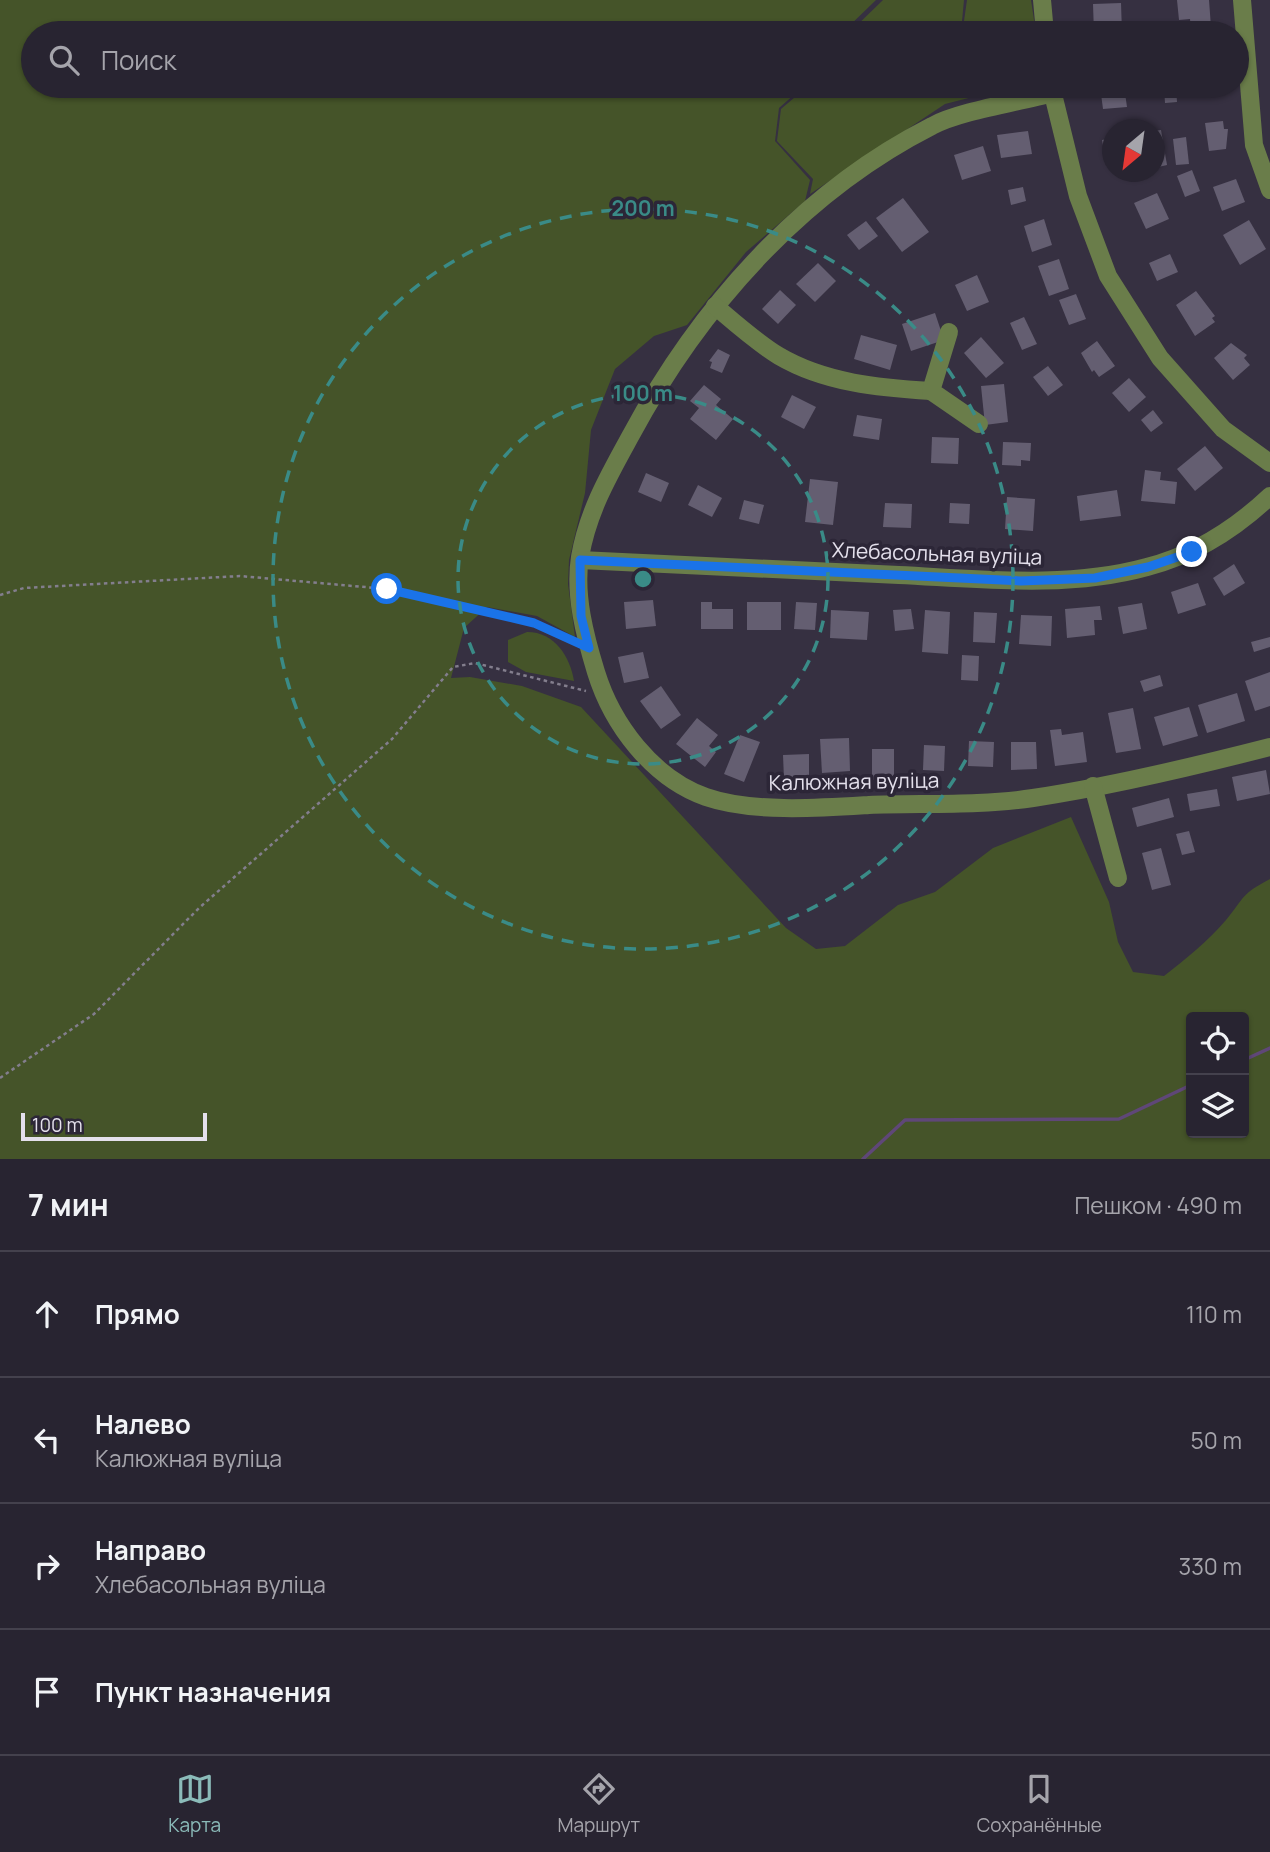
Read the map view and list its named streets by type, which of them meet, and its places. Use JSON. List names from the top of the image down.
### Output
{
  "streets": {
    "street": ["Хлебасольная вуліца", "Калюжная вуліца"]
  },
  "crossings": [
    ["Хлебасольная вуліца", "Калюжная вуліца"]
  ],
  "scale_bar": "100 m",
  "north": "bottom left",
  "page": {
    "search": "Поиск",
    "scale": "100 m",
    "heading": ["7 мин", "Пешком · 490 m"],
    "list": [
      ["Прямо", "110 m"],
      ["Налево", "Калюжная вуліца", "50 m"],
      ["Направо", "Хлебасольная вуліца", "330 m"],
      "Пункт назначения"
    ],
    "nav": ["Карта", "Маршрут", "Сохранённые"]
  },
  "rings": ["200 m", "100 m"]
}
